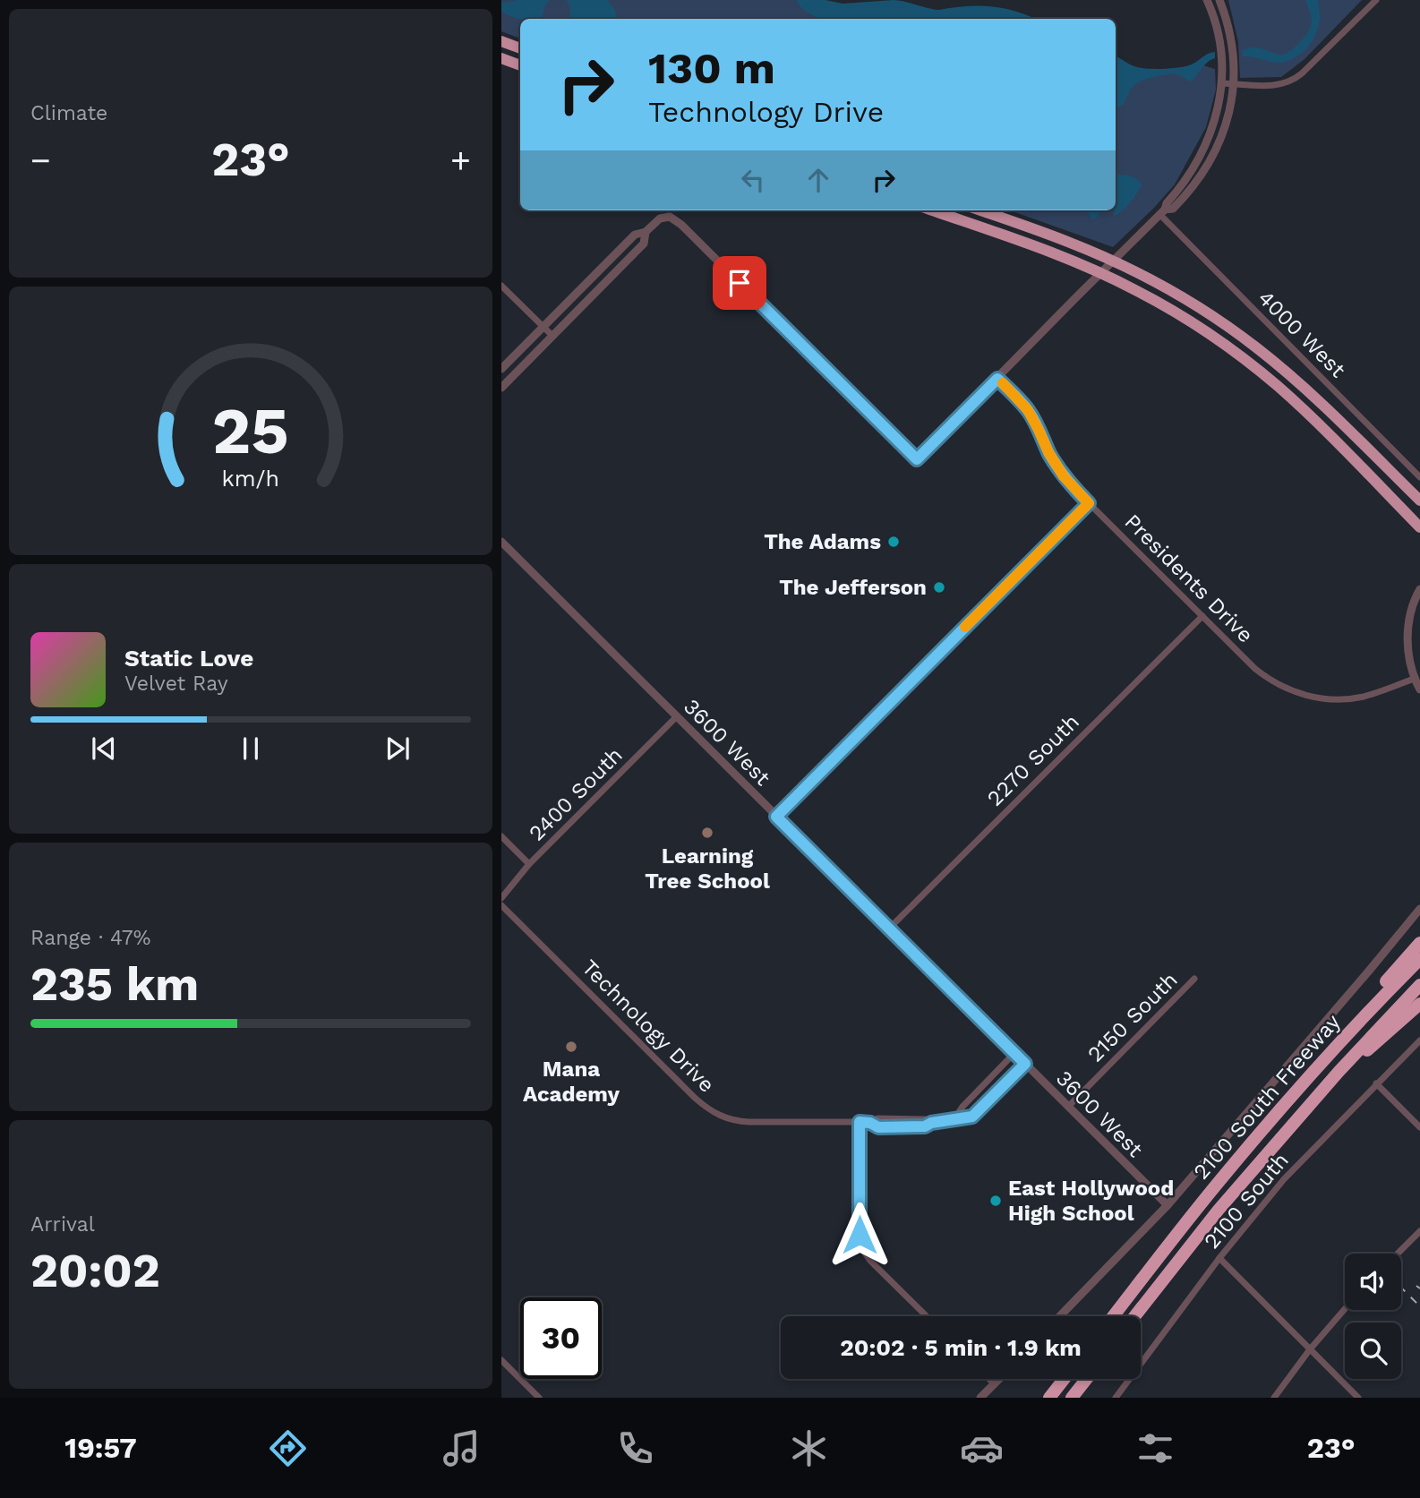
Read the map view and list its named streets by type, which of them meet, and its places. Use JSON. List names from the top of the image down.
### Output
{
  "streets": {
    "highway": ["2100 South Freeway"],
    "street": [
      "4000 West",
      "Presidents Drive",
      "3600 West",
      "2270 South",
      "2400 South",
      "2150 South",
      "Technology Drive",
      "2100 South"
    ]
  },
  "crossings": [
    ["Presidents Drive", "2270 South"],
    ["3600 West", "2270 South"],
    ["3600 West", "2400 South"],
    ["3600 West", "2150 South"],
    ["3600 West", "Technology Drive"]
  ],
  "places": [
    "The Adams",
    "The Jefferson",
    "Learning Tree School",
    "Mana Academy",
    "East Hollywood High School"
  ],
  "page": {
    "tile": [
      "Climate",
      ["Range · 47%", "235 km"],
      ["Arrival", "20:02"]
    ],
    "turn": ["130 m", "Technology Drive"],
    "heat": ["−", "23°", "+"],
    "song": ["Static Love", "Velvet Ray"],
    "limit": "30",
    "trip": "20:02 · 5 min · 1.9 km",
    "tabs": ["19:57", "23°"],
    "gauge": ["25", "km/h"]
  }
}
